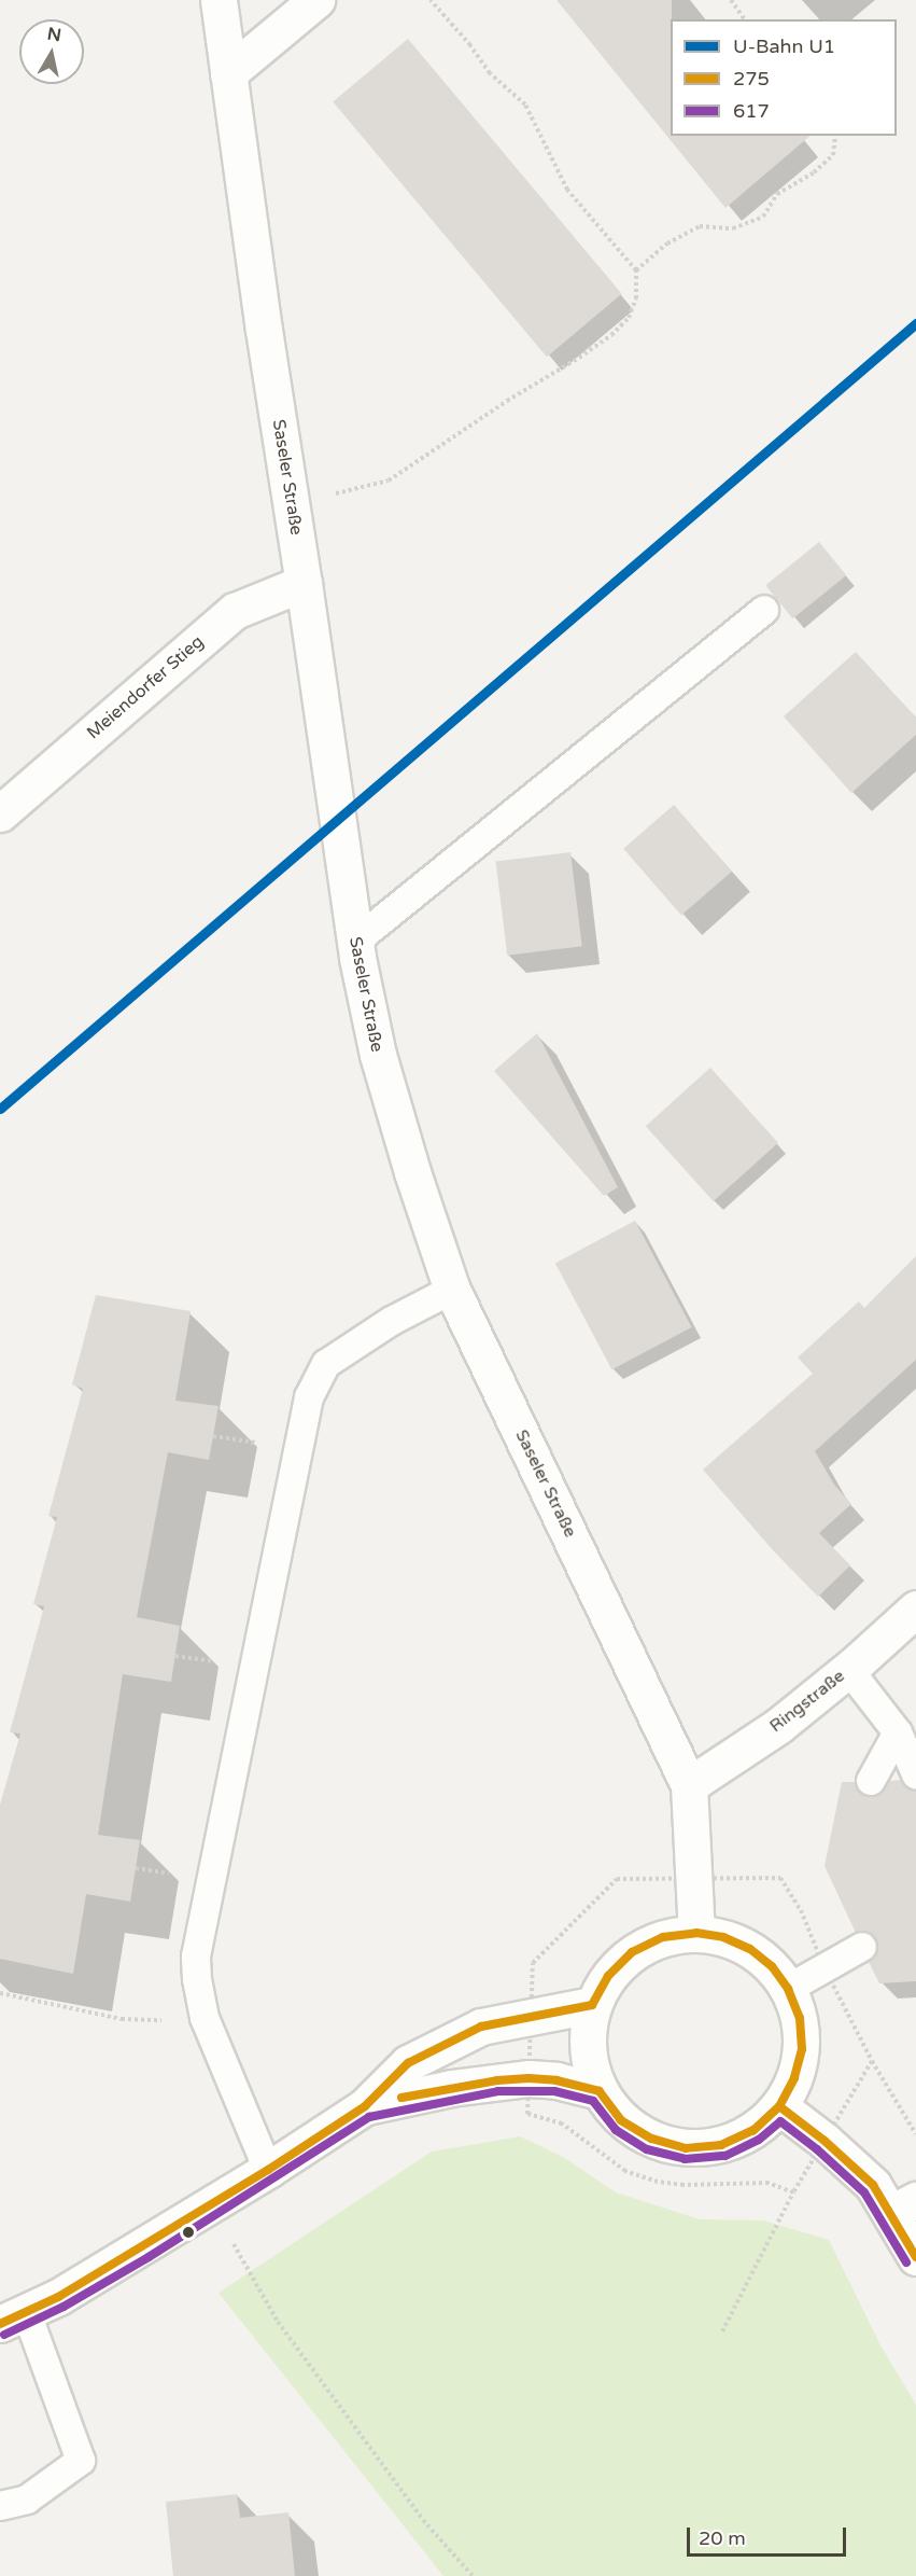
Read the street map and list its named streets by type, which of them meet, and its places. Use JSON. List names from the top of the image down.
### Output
{
  "streets": {
    "street": ["Saseler Straße", "Meiendorfer Stieg", "Ringstraße"]
  },
  "crossings": [
    ["Saseler Straße", "Meiendorfer Stieg"],
    ["Saseler Straße", "Ringstraße"]
  ],
  "lines": ["metro line U1", "transit line 275", "transit line 617"],
  "legend": ["U-Bahn U1", "275", "617"],
  "scale_bar": "20 m",
  "north": "top"
}
